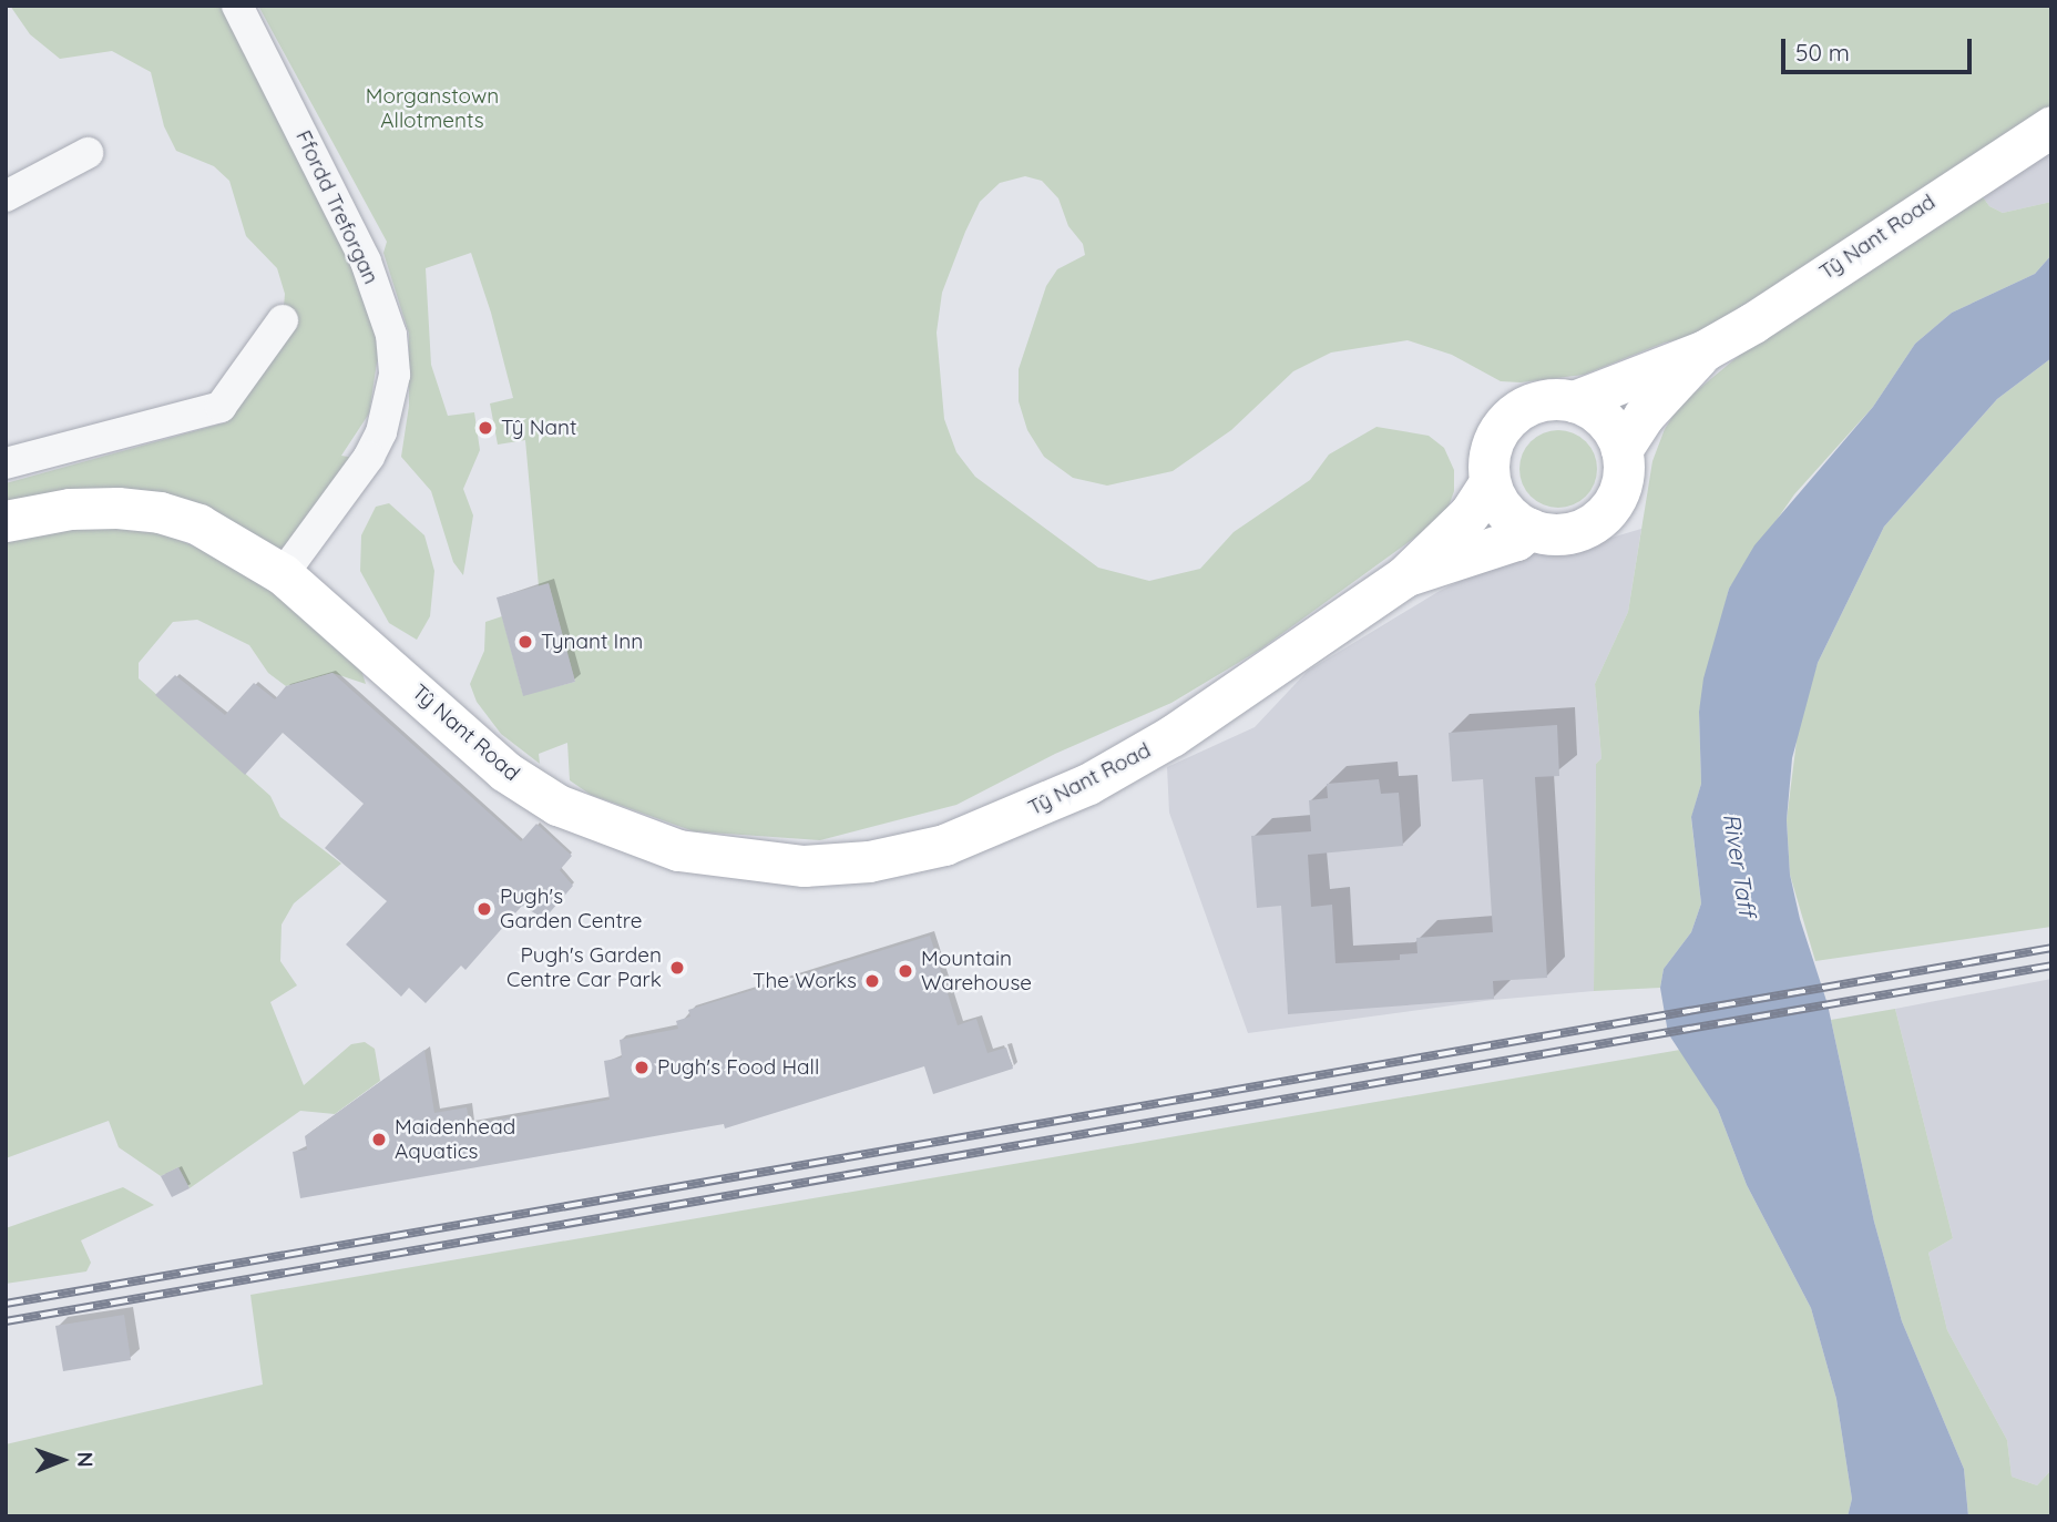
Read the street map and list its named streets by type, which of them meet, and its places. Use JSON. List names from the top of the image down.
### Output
{
  "streets": {
    "main road": ["Tŷ Nant Road"],
    "street": ["Ffordd Treforgan"]
  },
  "crossings": [
    ["Ffordd Treforgan", "Tŷ Nant Road"]
  ],
  "water": ["River Taff"],
  "parks": ["Morganstown Allotments"],
  "places": [
    "Tŷ Nant",
    "Tynant Inn",
    "Pugh's Garden Centre",
    "Pugh's Garden Centre Car Park",
    "Mountain Warehouse",
    "The Works",
    "Pugh's Food Hall",
    "Maidenhead Aquatics"
  ],
  "scale_bar": "50 m",
  "north": "right"
}
